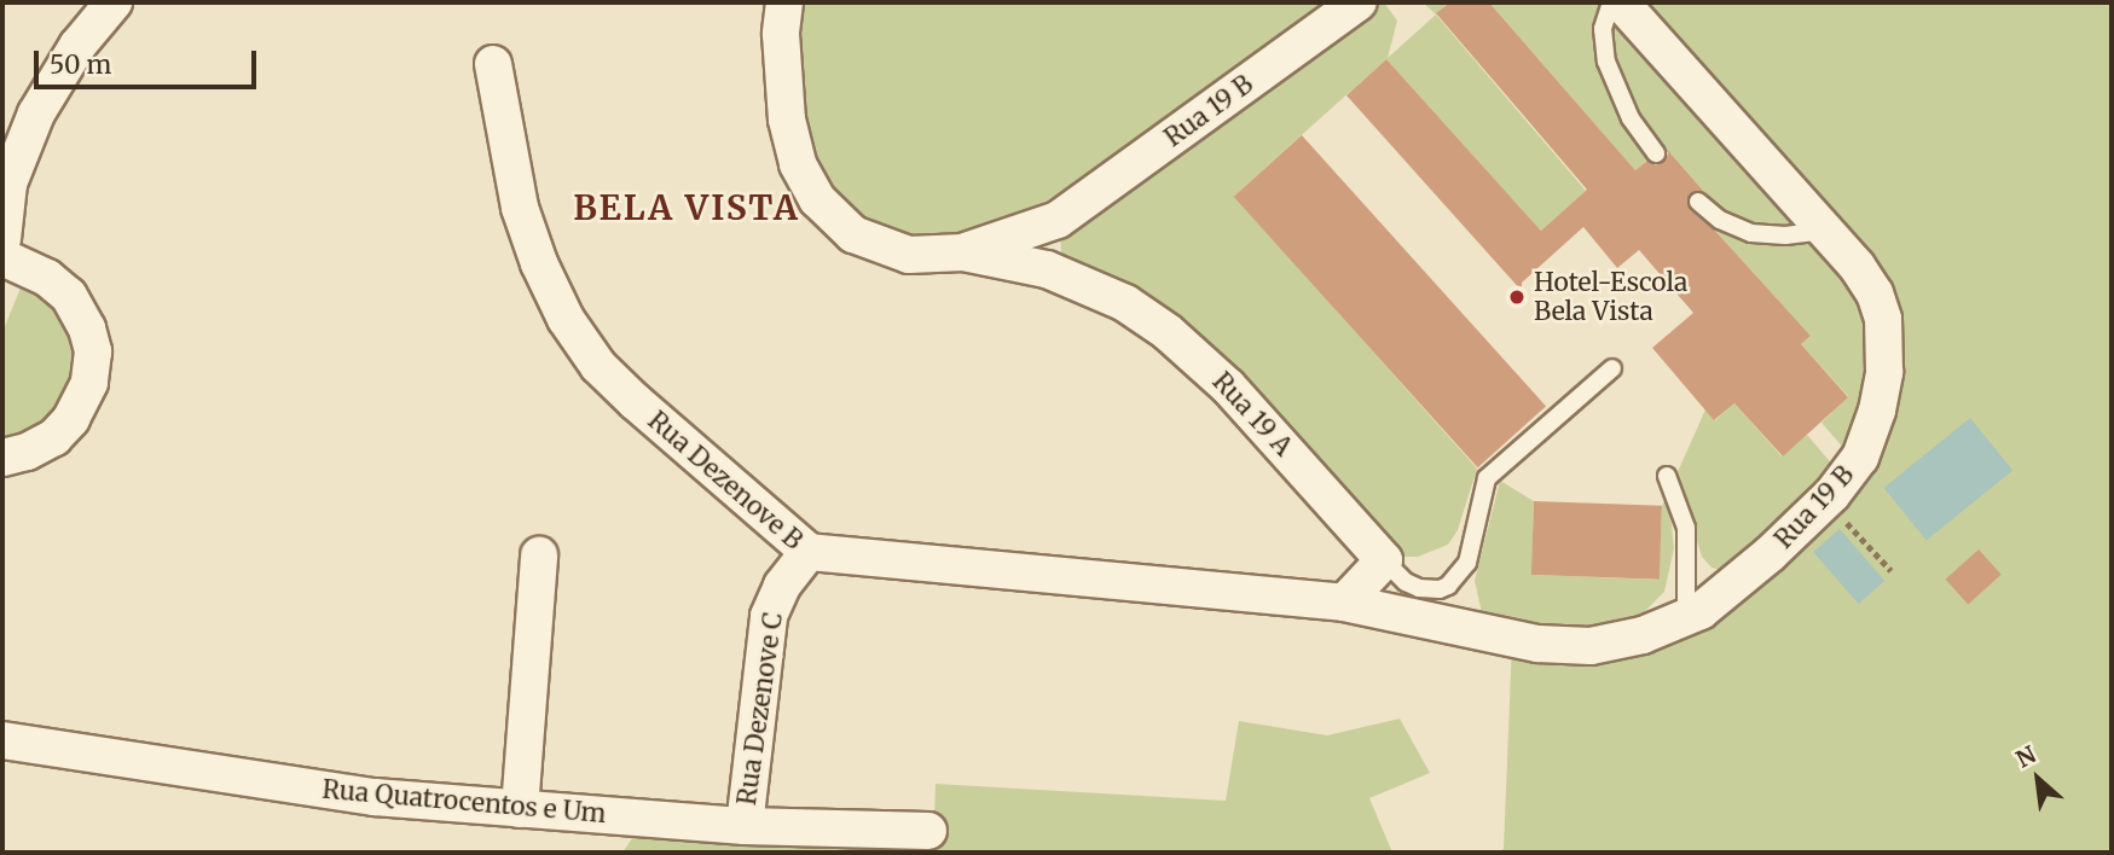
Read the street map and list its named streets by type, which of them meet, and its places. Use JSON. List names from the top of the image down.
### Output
{
  "streets": {
    "street": [
      "Rua 19 B",
      "Rua 19 A",
      "Rua Dezenove B",
      "Rua Dezenove C",
      "Rua Quatrocentos e Um"
    ]
  },
  "crossings": [
    ["Rua 19 B", "Rua 19 A"],
    ["Rua 19 B", "Rua Dezenove B"],
    ["Rua Dezenove B", "Rua Dezenove C"],
    ["Rua Dezenove C", "Rua Quatrocentos e Um"]
  ],
  "districts": ["BELA VISTA"],
  "places": ["Hotel-Escola Bela Vista"],
  "scale_bar": "50 m",
  "north": "top left"
}
